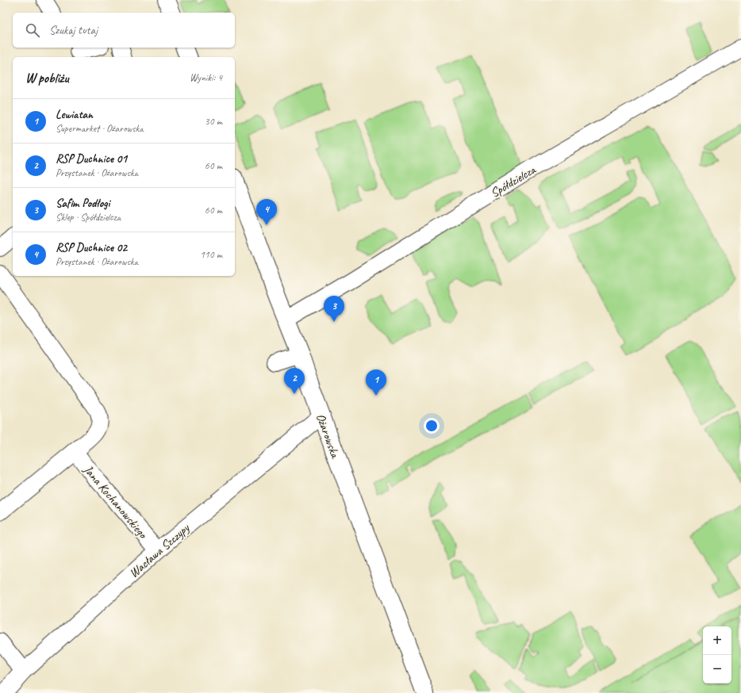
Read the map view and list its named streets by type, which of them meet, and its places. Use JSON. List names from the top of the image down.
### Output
{
  "streets": {
    "main road": ["Ożarowska"],
    "street": ["Spółdzielcza", "Jana Kochanowskiego", "Wacława Szczypy"]
  },
  "crossings": [
    ["Spółdzielcza", "Ożarowska"],
    ["Ożarowska", "Wacława Szczypy"],
    ["Jana Kochanowskiego", "Wacława Szczypy"]
  ],
  "page": {
    "search": "Szukaj tutaj",
    "heading": ["W pobliżu", "Wyniki: 4"],
    "list": [
      {
        "mark": "1",
        "name": "Lewiatan",
        "note": "Supermarket · Ożarowska",
        "value": "30 m"
      },
      {
        "mark": "2",
        "name": "RSP Duchnice 01",
        "note": "Przystanek · Ożarowska",
        "value": "60 m"
      },
      {
        "mark": "3",
        "name": "Safim Podłogi",
        "note": "Sklep · Spółdzielcza",
        "value": "60 m"
      },
      {
        "mark": "4",
        "name": "RSP Duchnice 02",
        "note": "Przystanek · Ożarowska",
        "value": "110 m"
      }
    ],
    "pins": [
      "4",
      "3",
      "2",
      "1"
    ],
    "map_buttons": ["+", "−"]
  }
}
